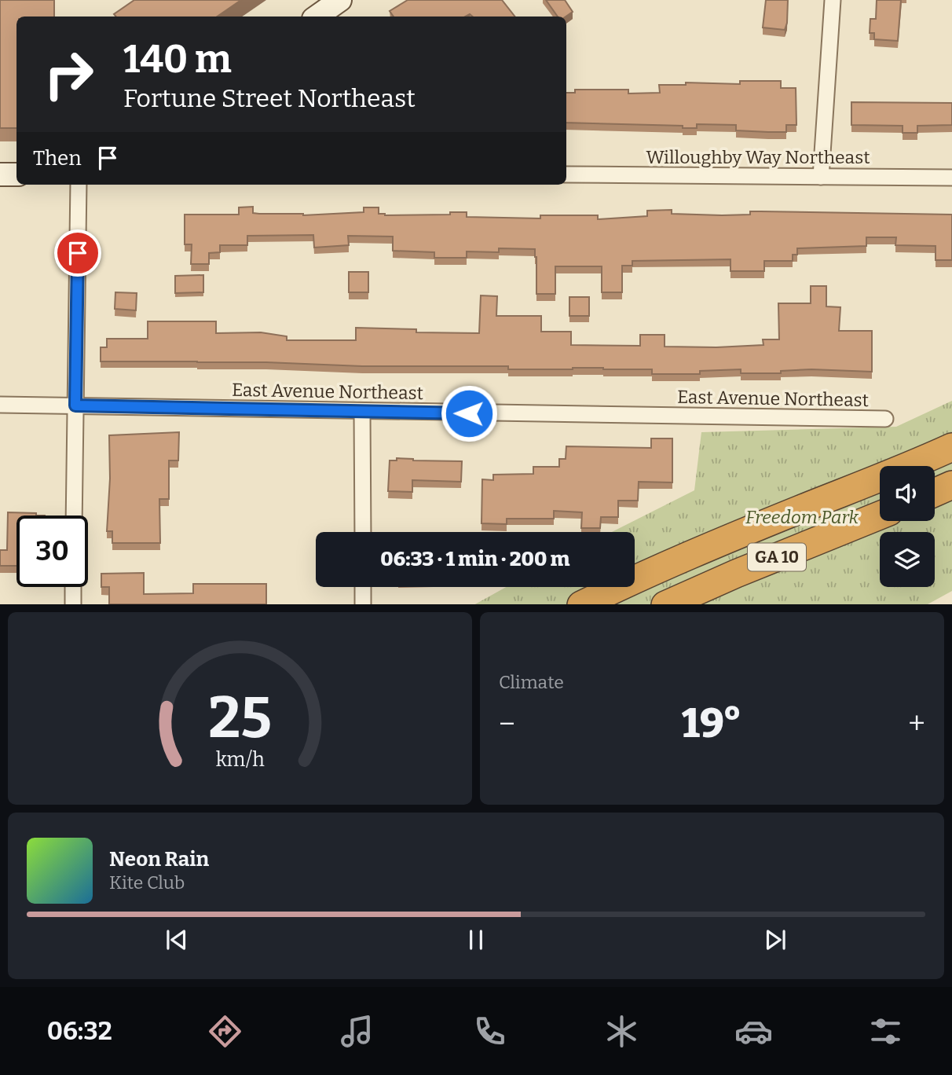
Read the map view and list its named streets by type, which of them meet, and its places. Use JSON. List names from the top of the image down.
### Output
{
  "streets": {
    "highway": ["GA 10"],
    "street": ["Willoughby Way Northeast", "East Avenue Northeast"]
  },
  "parks": ["Freedom Park"],
  "page": {
    "turn": ["140 m", "Fortune Street Northeast"],
    "then": "Then",
    "limit": "30",
    "trip": "06:33 · 1 min · 200 m",
    "tile": "Climate",
    "heat": ["−", "19°", "+"],
    "song": ["Neon Rain", "Kite Club"],
    "tabs": "06:32",
    "gauge": ["25", "km/h"]
  }
}
